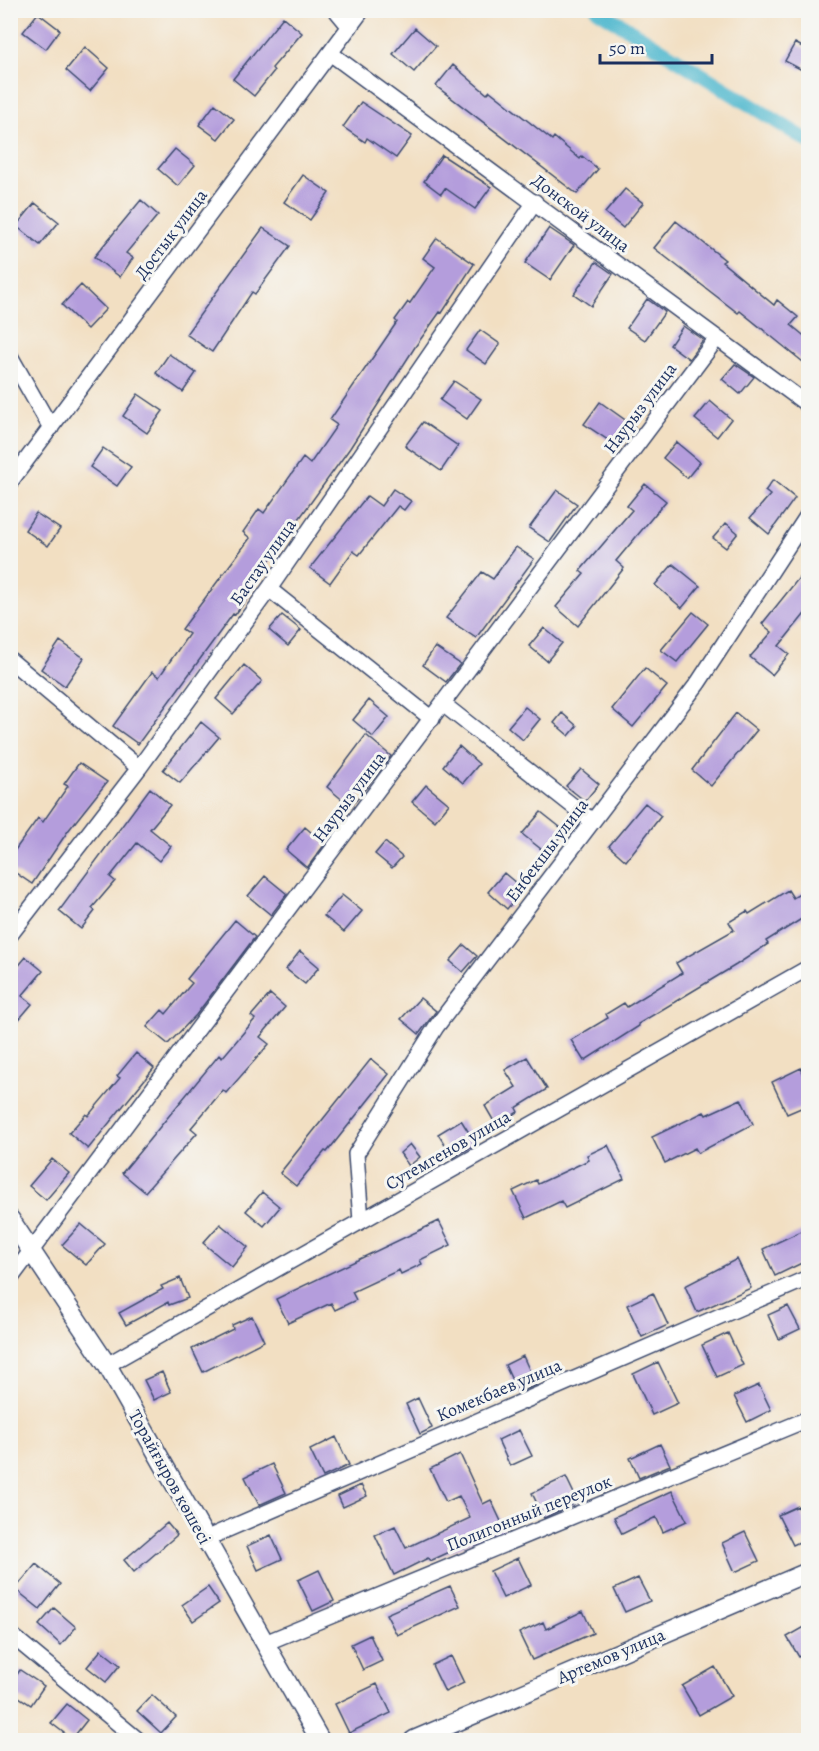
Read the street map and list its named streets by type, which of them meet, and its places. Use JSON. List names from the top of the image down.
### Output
{
  "streets": {
    "street": [
      "Донской улица",
      "Достык улица",
      "Наурыз улица",
      "Бастау улица",
      "Енбекшы улица",
      "Сутемгенов улица",
      "Комекбаев улица",
      "Торайғыров көшесі",
      "Полигонный переулок",
      "Артемов улица"
    ]
  },
  "crossings": [
    ["Донской улица", "Достык улица"],
    ["Донской улица", "Наурыз улица"],
    ["Донской улица", "Бастау улица"],
    ["Наурыз улица", "Торайғыров көшесі"],
    ["Енбекшы улица", "Сутемгенов улица"],
    ["Сутемгенов улица", "Торайғыров көшесі"],
    ["Комекбаев улица", "Торайғыров көшесі"],
    ["Торайғыров көшесі", "Полигонный переулок"]
  ],
  "scale_bar": "50 m"
}
